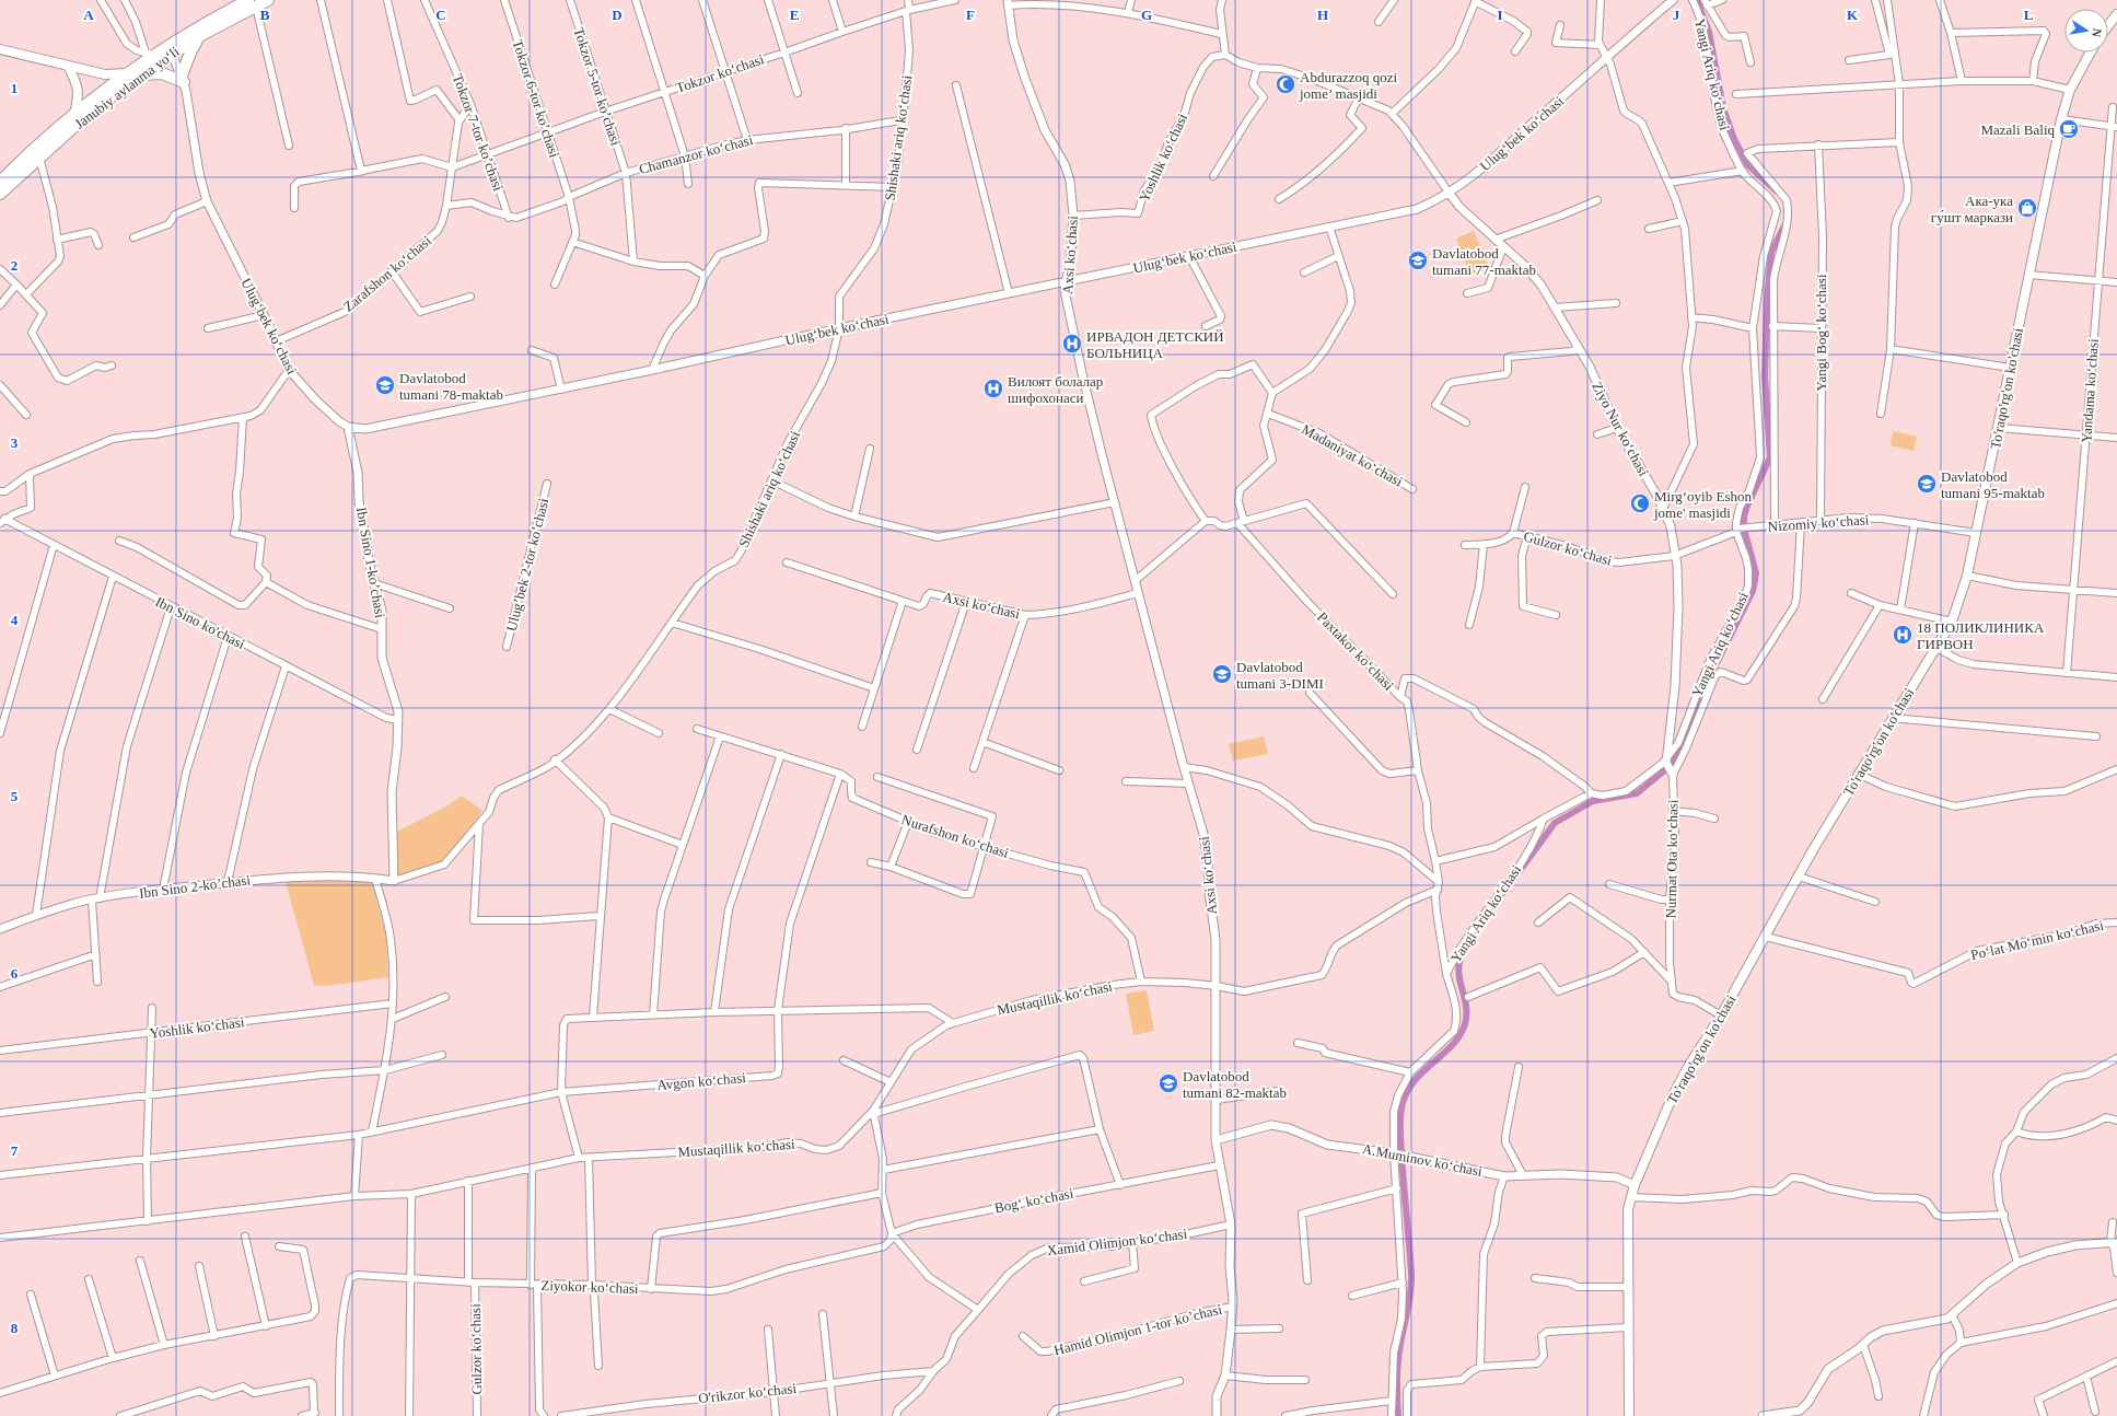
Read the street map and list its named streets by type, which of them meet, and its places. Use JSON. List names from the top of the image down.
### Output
{
  "streets": {
    "highway": ["Janubiy aylanma yoʻli"],
    "main road": ["To'raqo'rg'on ko'chasi"],
    "street": [
      "Tokzor koʻchasi",
      "Yangi Ariq koʻchasi",
      "Tokzor 5-tor koʼchasi",
      "Tokzor 6-tor koʼchasi",
      "Tokzor 7-tor koʼchasi",
      "Ulugʻbek koʻchasi",
      "Shishaki ariq koʻchasi",
      "Chamanzor koʻchasi",
      "Yoshlik koʻchasi",
      "Axsi koʻchasi",
      "Zarafshon koʻchasi",
      "Yangi Bogʻ koʻchasi",
      "Yandama koʻchasi",
      "Ziyo Nur koʻchasi",
      "Madaniyat koʻchasi",
      "Nizomiy koʻchasi",
      "Gulzor koʻchasi",
      "Ibn Sino 1-koʼchasi",
      "Ulugʼbek 2-tor koʼchasi",
      "Ibn Sino ko'chasi",
      "Paxtakor koʻchasi",
      "Nurafshon koʻchasi",
      "Nurmat Ota koʻchasi",
      "Ibn Sino 2-koʼchasi",
      "Poʻlat Moʻmin koʻchasi",
      "Mustaqillik koʻchasi",
      "Avgon koʻchasi",
      "A.Muminov koʻchasi",
      "Bogʻ koʻchasi",
      "Xamid Olimjon koʻchasi",
      "Ziyokor koʻchasi",
      "Hamid Olimjon 1-tor koʼchasi",
      "O'rikzor koʻchasi"
    ]
  },
  "crossings": [
    ["Tokzor koʻchasi", "Tokzor 5-tor koʼchasi"],
    ["Tokzor koʻchasi", "Tokzor 6-tor koʼchasi"],
    ["Tokzor koʻchasi", "Tokzor 7-tor koʼchasi"],
    ["Tokzor koʻchasi", "Shishaki ariq koʻchasi"],
    ["Yangi Ariq koʻchasi", "Ziyo Nur koʻchasi"],
    ["Yangi Ariq koʻchasi", "Nizomiy koʻchasi"],
    ["Yangi Ariq koʻchasi", "Gulzor koʻchasi"],
    ["Yangi Ariq koʻchasi", "Paxtakor koʻchasi"],
    ["Yangi Ariq koʻchasi", "A.Muminov koʻchasi"],
    ["Tokzor 5-tor koʼchasi", "Chamanzor koʻchasi"],
    ["Janubiy aylanma yoʻli", "Ulugʻbek koʻchasi"],
    ["Tokzor 6-tor koʼchasi", "Chamanzor koʻchasi"],
    ["Tokzor 7-tor koʼchasi", "Chamanzor koʻchasi"],
    ["Ulugʻbek koʻchasi", "Shishaki ariq koʻchasi"],
    ["Ulugʻbek koʻchasi", "Axsi koʻchasi"],
    ["Ulugʻbek koʻchasi", "Zarafshon koʻchasi"],
    ["Ulugʻbek koʻchasi", "Ziyo Nur koʻchasi"],
    ["Ulugʻbek koʻchasi", "Ibn Sino 1-koʼchasi"],
    ["Shishaki ariq koʻchasi", "Chamanzor koʻchasi"],
    ["Shishaki ariq koʻchasi", "Ibn Sino 1-koʼchasi"],
    ["Shishaki ariq koʻchasi", "Ibn Sino 2-koʼchasi"],
    ["Yoshlik koʻchasi", "Axsi koʻchasi"],
    ["Axsi koʻchasi", "Mustaqillik koʻchasi"],
    ["Axsi koʻchasi", "A.Muminov koʻchasi"],
    ["Axsi koʻchasi", "Bogʻ koʻchasi"],
    ["Axsi koʻchasi", "Xamid Olimjon koʻchasi"],
    ["Axsi koʻchasi", "Hamid Olimjon 1-tor koʼchasi"],
    ["Yangi Bogʻ koʻchasi", "Nizomiy koʻchasi"],
    ["To'raqo'rg'on ko'chasi", "Nizomiy koʻchasi"],
    ["To'raqo'rg'on ko'chasi", "Nurmat Ota koʻchasi"],
    ["To'raqo'rg'on ko'chasi", "Poʻlat Moʻmin koʻchasi"],
    ["To'raqo'rg'on ko'chasi", "A.Muminov koʻchasi"],
    ["Ziyo Nur koʻchasi", "Gulzor koʻchasi"],
    ["Nizomiy koʻchasi", "Gulzor koʻchasi"],
    ["Nizomiy koʻchasi", "Nurmat Ota koʻchasi"],
    ["Gulzor koʻchasi", "Mustaqillik koʻchasi"],
    ["Gulzor koʻchasi", "Ziyokor koʻchasi"],
    ["Ibn Sino 1-koʼchasi", "Ibn Sino ko'chasi"],
    ["Ibn Sino 1-koʼchasi", "Ibn Sino 2-koʼchasi"],
    ["Nurafshon koʻchasi", "Mustaqillik koʻchasi"],
    ["Nurafshon koʻchasi", "Avgon koʻchasi"],
    ["Bogʻ koʻchasi", "Ziyokor koʻchasi"],
    ["Xamid Olimjon koʻchasi", "O'rikzor koʻchasi"]
  ],
  "places": {
    "mosque": ["Abdurazzoq qozi jome’ masjidi", "Mirg‘oyib Eshon jome' masjidi"],
    "cafe": ["Mazali Baliq"],
    "shop": ["Ака-ука гу́шт маркази"],
    "school or university": [
      "Davlatobod tumani 77-maktab",
      "Davlatobod tumani 78-maktab",
      "Davlatobod tumani 95-maktab",
      "Davlatobod tumani 3-DIMI",
      "Davlatobod tumani 82-maktab"
    ],
    "hospital": ["ИРВАДОН ДЕТСКИЙ БОЛЬНИЦА", "Вилоят болалар шифохонаси", "18 ПОЛИКЛИНИКА ГИРВОН"]
  },
  "north": "right",
  "grid": {
    "columns": [
      "A",
      "B",
      "C",
      "D",
      "E",
      "F",
      "G",
      "H",
      "I",
      "J",
      "K",
      "L"
    ],
    "rows": [
      "1",
      "2",
      "3",
      "4",
      "5",
      "6",
      "7",
      "8"
    ]
  }
}
